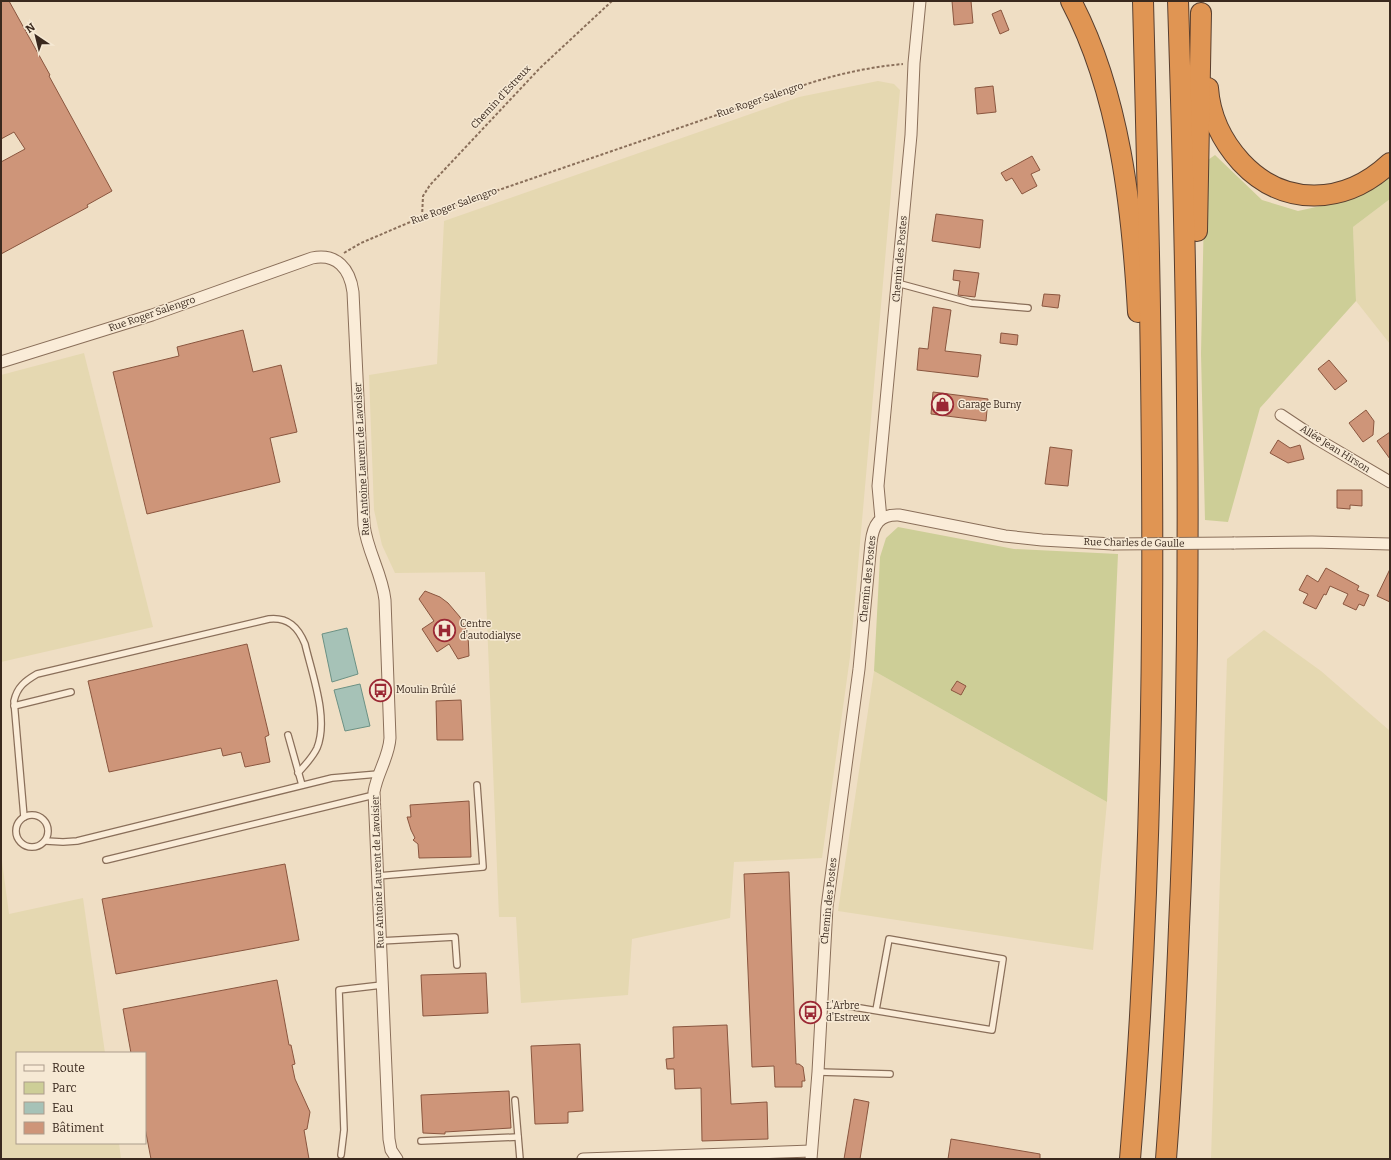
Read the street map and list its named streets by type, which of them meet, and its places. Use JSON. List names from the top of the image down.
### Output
{
  "streets": {
    "street": [
      "Rue Roger Salengro",
      "Chemin des Postes",
      "Allée Jean Hirson",
      "Rue Antoine Laurent de Lavoisier",
      "Rue Charles de Gaulle"
    ],
    "path": ["Chemin d'Estreux"]
  },
  "crossings": [
    ["Chemin d'Estreux", "Rue Roger Salengro"],
    ["Rue Roger Salengro", "Chemin des Postes"],
    ["Rue Roger Salengro", "Rue Antoine Laurent de Lavoisier"],
    ["Chemin des Postes", "Rue Charles de Gaulle"]
  ],
  "places": {
    "shop": ["Garage Burny"],
    "hospital": ["Centre d'autodialyse"],
    "bus stop": ["Moulin Brûlé", "L'Arbre d'Estreux"]
  },
  "legend": [
    "Route",
    "Parc",
    "Eau",
    "Bâtiment"
  ],
  "north": "top left"
}
